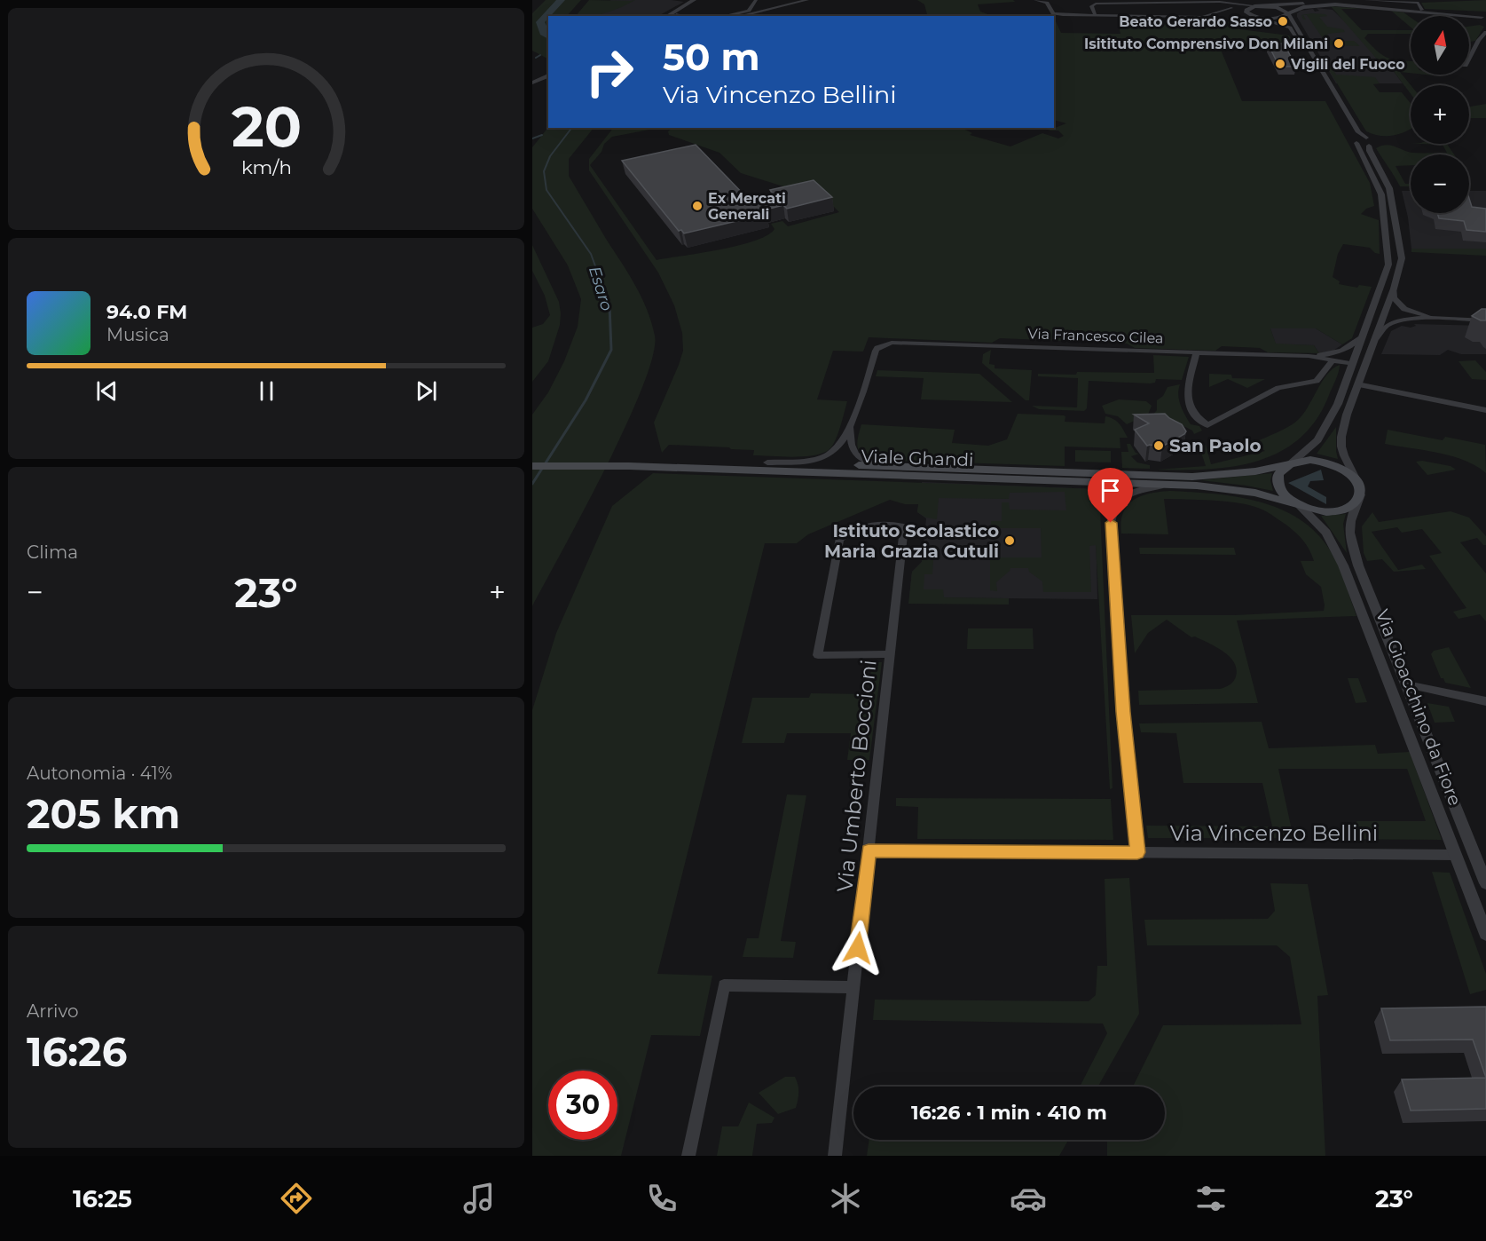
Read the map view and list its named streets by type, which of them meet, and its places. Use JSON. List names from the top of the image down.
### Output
{
  "streets": {
    "main road": ["Viale Ghandi"],
    "street": [
      "Via Francesco Cilea",
      "Via Gioacchino da Fiore",
      "Via Umberto Boccioni",
      "Via Vincenzo Bellini"
    ]
  },
  "crossings": [
    ["Viale Ghandi", "Via Gioacchino da Fiore"],
    ["Via Gioacchino da Fiore", "Via Vincenzo Bellini"],
    ["Via Umberto Boccioni", "Via Vincenzo Bellini"]
  ],
  "water": ["Esaro"],
  "places": [
    "Beato Gerardo Sasso",
    "Isitituto Comprensivo Don Milani",
    "Vigili del Fuoco",
    "Ex Mercati Generali",
    "San Paolo",
    "Istituto Scolastico Maria Grazia Cutuli"
  ],
  "north": "top",
  "page": {
    "map_buttons": ["+", "−"],
    "turn": ["50 m", "Via Vincenzo Bellini"],
    "song": ["94.0 FM", "Musica"],
    "tile": [
      "Clima",
      ["Autonomia · 41%", "205 km"],
      ["Arrivo", "16:26"]
    ],
    "heat": ["−", "23°", "+"],
    "limit": "30",
    "trip": "16:26 · 1 min · 410 m",
    "tabs": ["16:25", "23°"],
    "gauge": ["20", "km/h"]
  }
}
